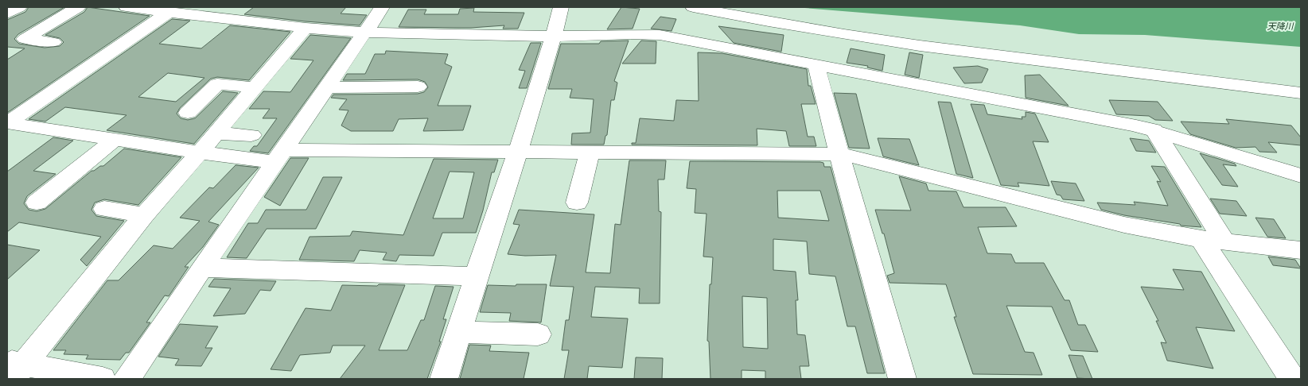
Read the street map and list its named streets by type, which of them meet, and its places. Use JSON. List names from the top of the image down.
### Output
{
  "water": ["天降川"]
}
